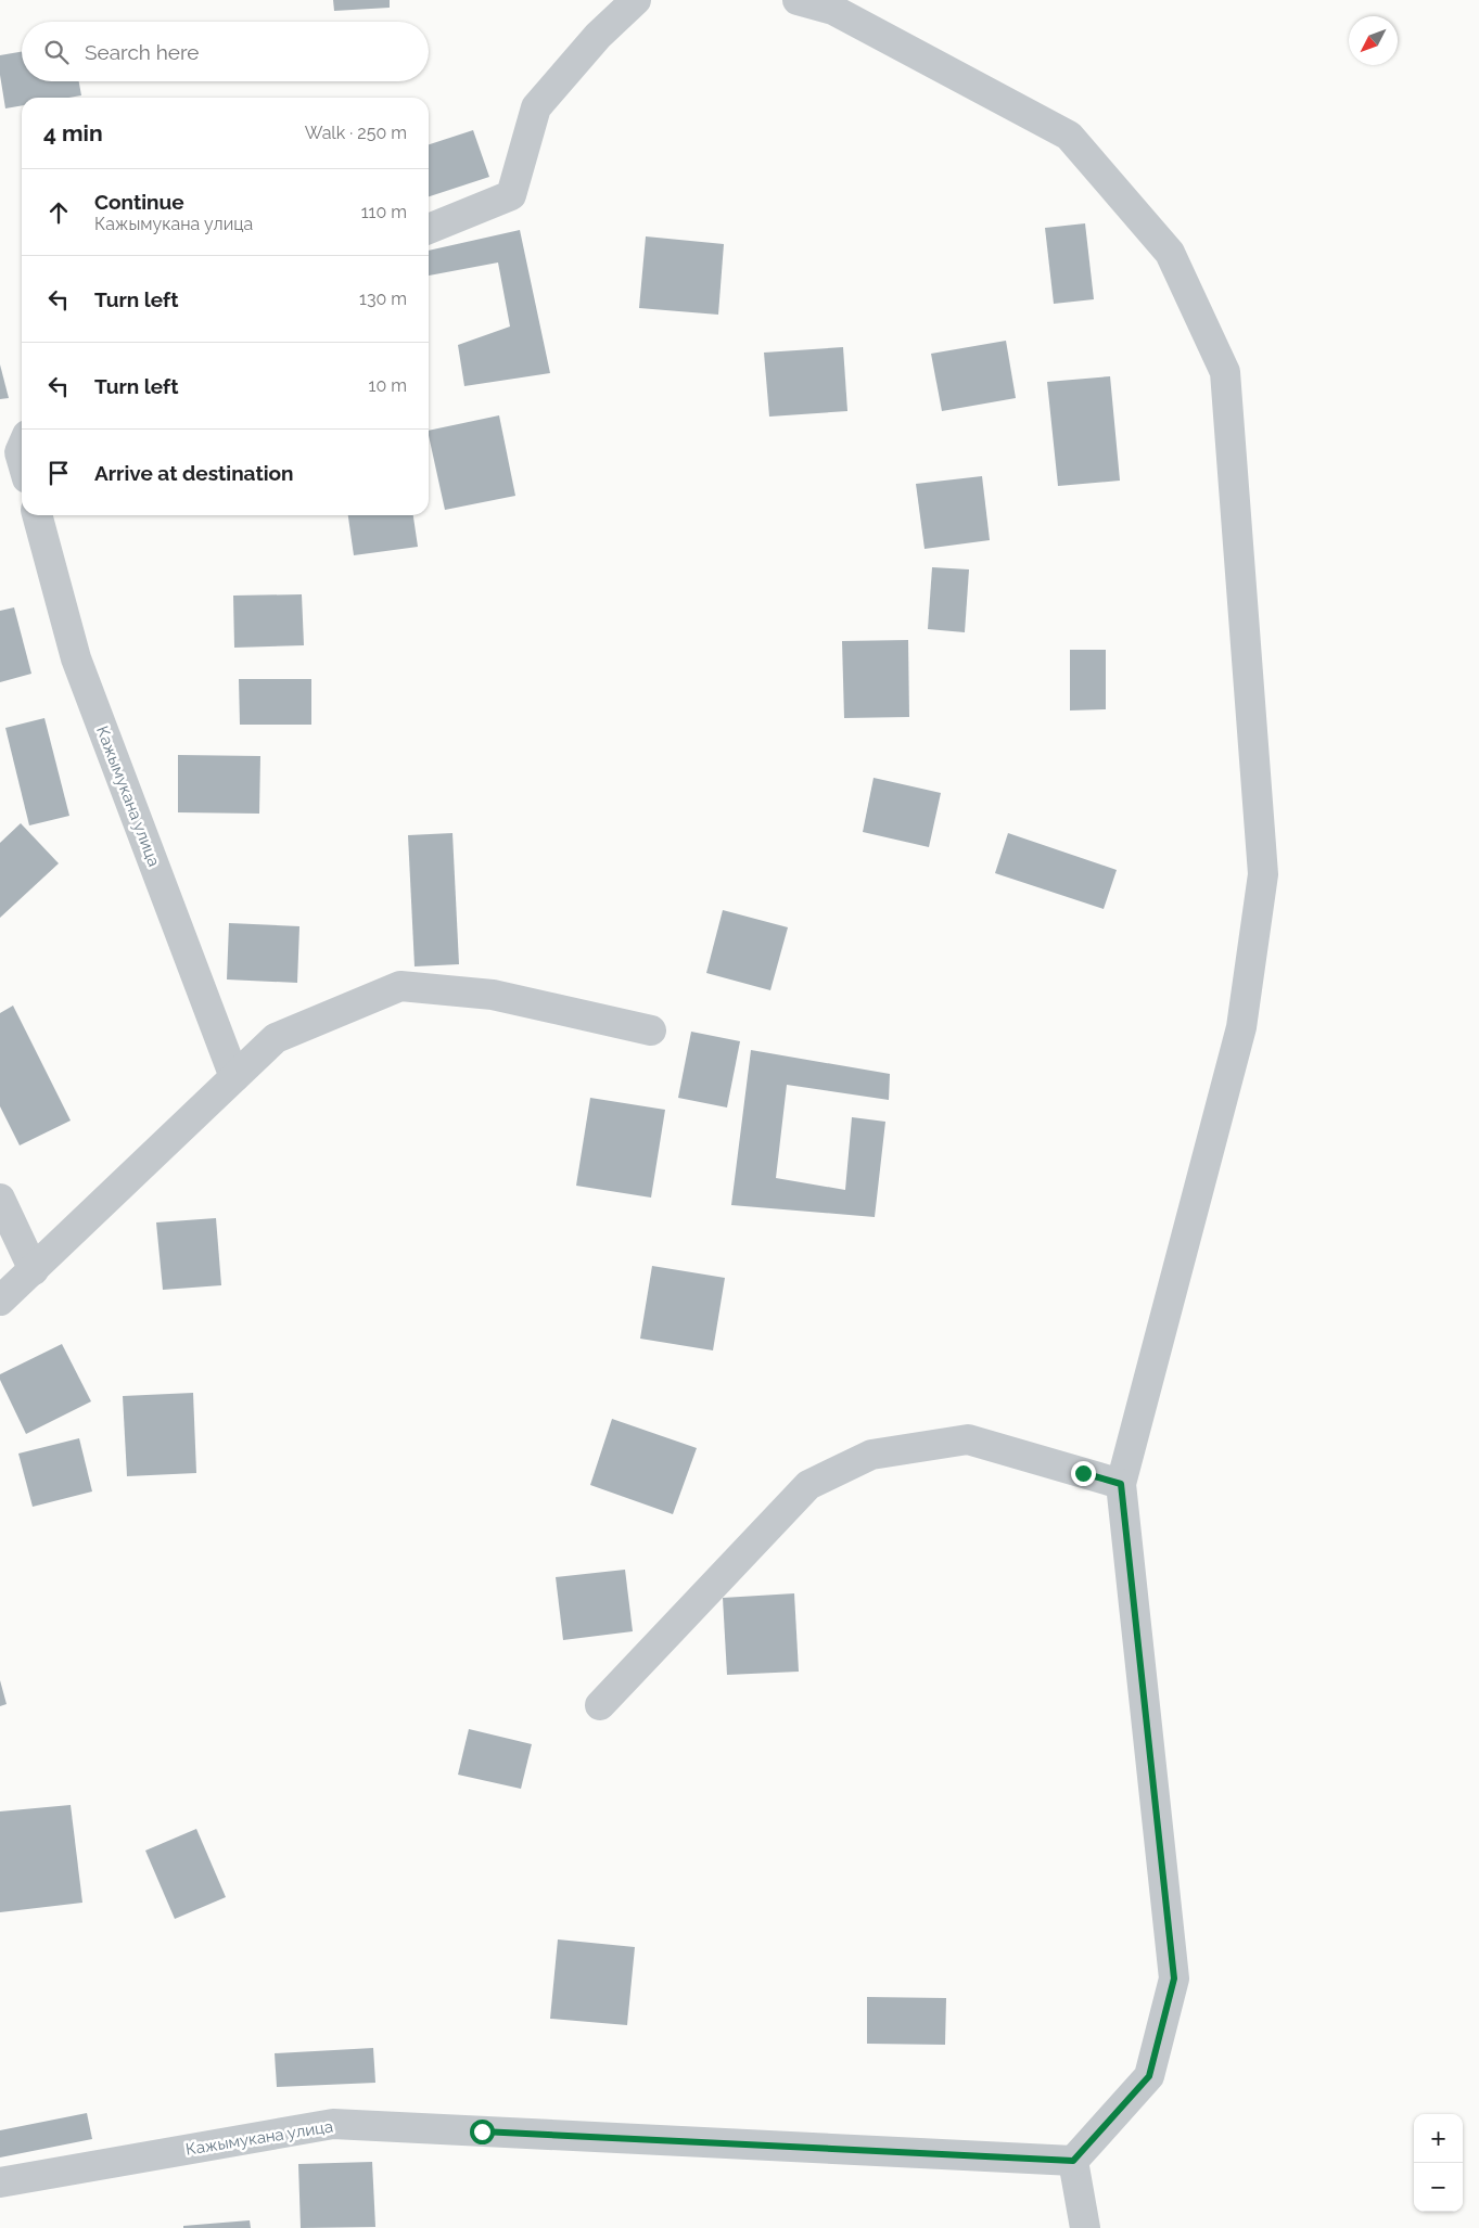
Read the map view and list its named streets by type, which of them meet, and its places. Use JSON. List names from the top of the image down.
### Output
{
  "streets": {
    "street": ["Кажымукана улица"]
  },
  "north": "bottom left",
  "page": {
    "search": "Search here",
    "heading": ["4 min", "Walk · 250 m"],
    "list": [
      ["Continue", "Кажымукана улица", "110 m"],
      ["Turn left", "130 m"],
      ["Turn left", "10 m"],
      "Arrive at destination"
    ],
    "map_buttons": ["+", "−"]
  }
}
